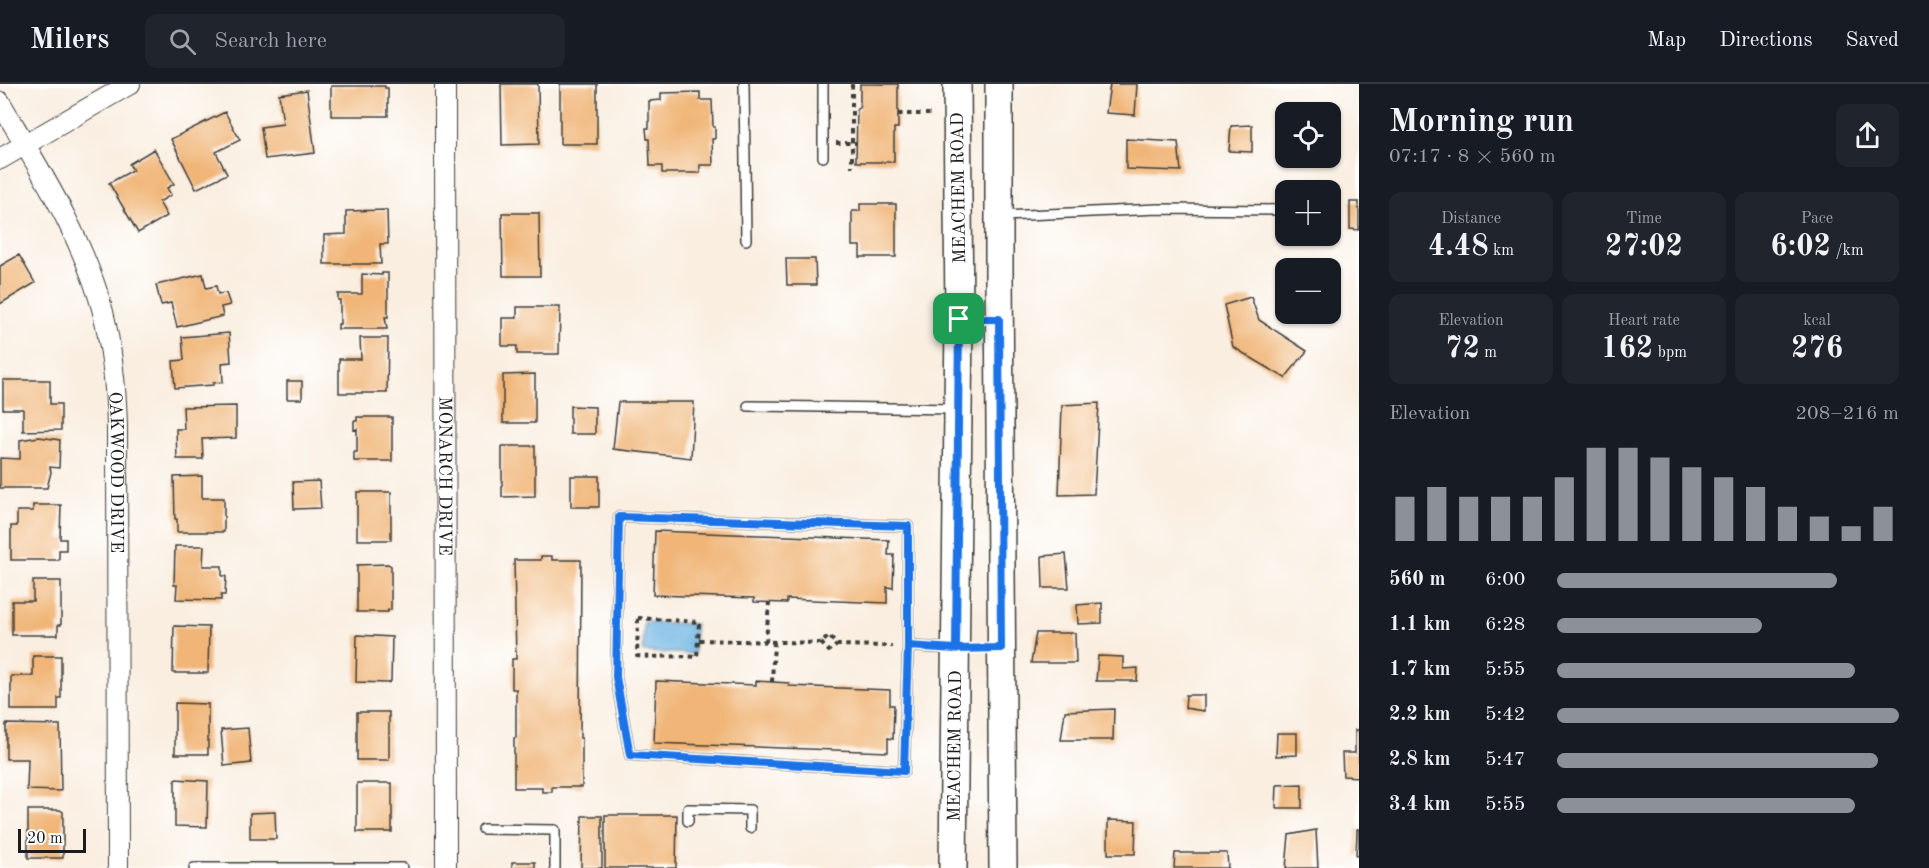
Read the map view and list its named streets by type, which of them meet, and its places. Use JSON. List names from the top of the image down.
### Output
{
  "streets": {
    "street": ["MEACHEM ROAD", "OAKWOOD DRIVE", "MONARCH DRIVE"]
  },
  "scale_bar": "20 m",
  "page": {
    "header": "Milers",
    "search": "Search here",
    "nav": ["Map", "Directions", "Saved"],
    "heading": ["Morning run", "07:17 · 8 × 560 m"],
    "map_buttons": ["+", "−"],
    "stats": [
      ["Distance", "4.48 km"],
      ["Time", "27:02"],
      ["Pace", "6:02 /km"],
      ["Elevation", "72 m"],
      ["Heart rate", "162 bpm"],
      ["kcal", "276"]
    ],
    "chart": ["Elevation", "208–216 m"],
    "list": [
      {
        "name": "560 m",
        "note": "6:00"
      },
      {
        "name": "1.1 km",
        "note": "6:28"
      },
      {
        "name": "1.7 km",
        "note": "5:55"
      },
      {
        "name": "2.2 km",
        "note": "5:42"
      },
      {
        "name": "2.8 km",
        "note": "5:47"
      },
      {
        "name": "3.4 km",
        "note": "5:55"
      }
    ],
    "scale": "20 m"
  }
}
